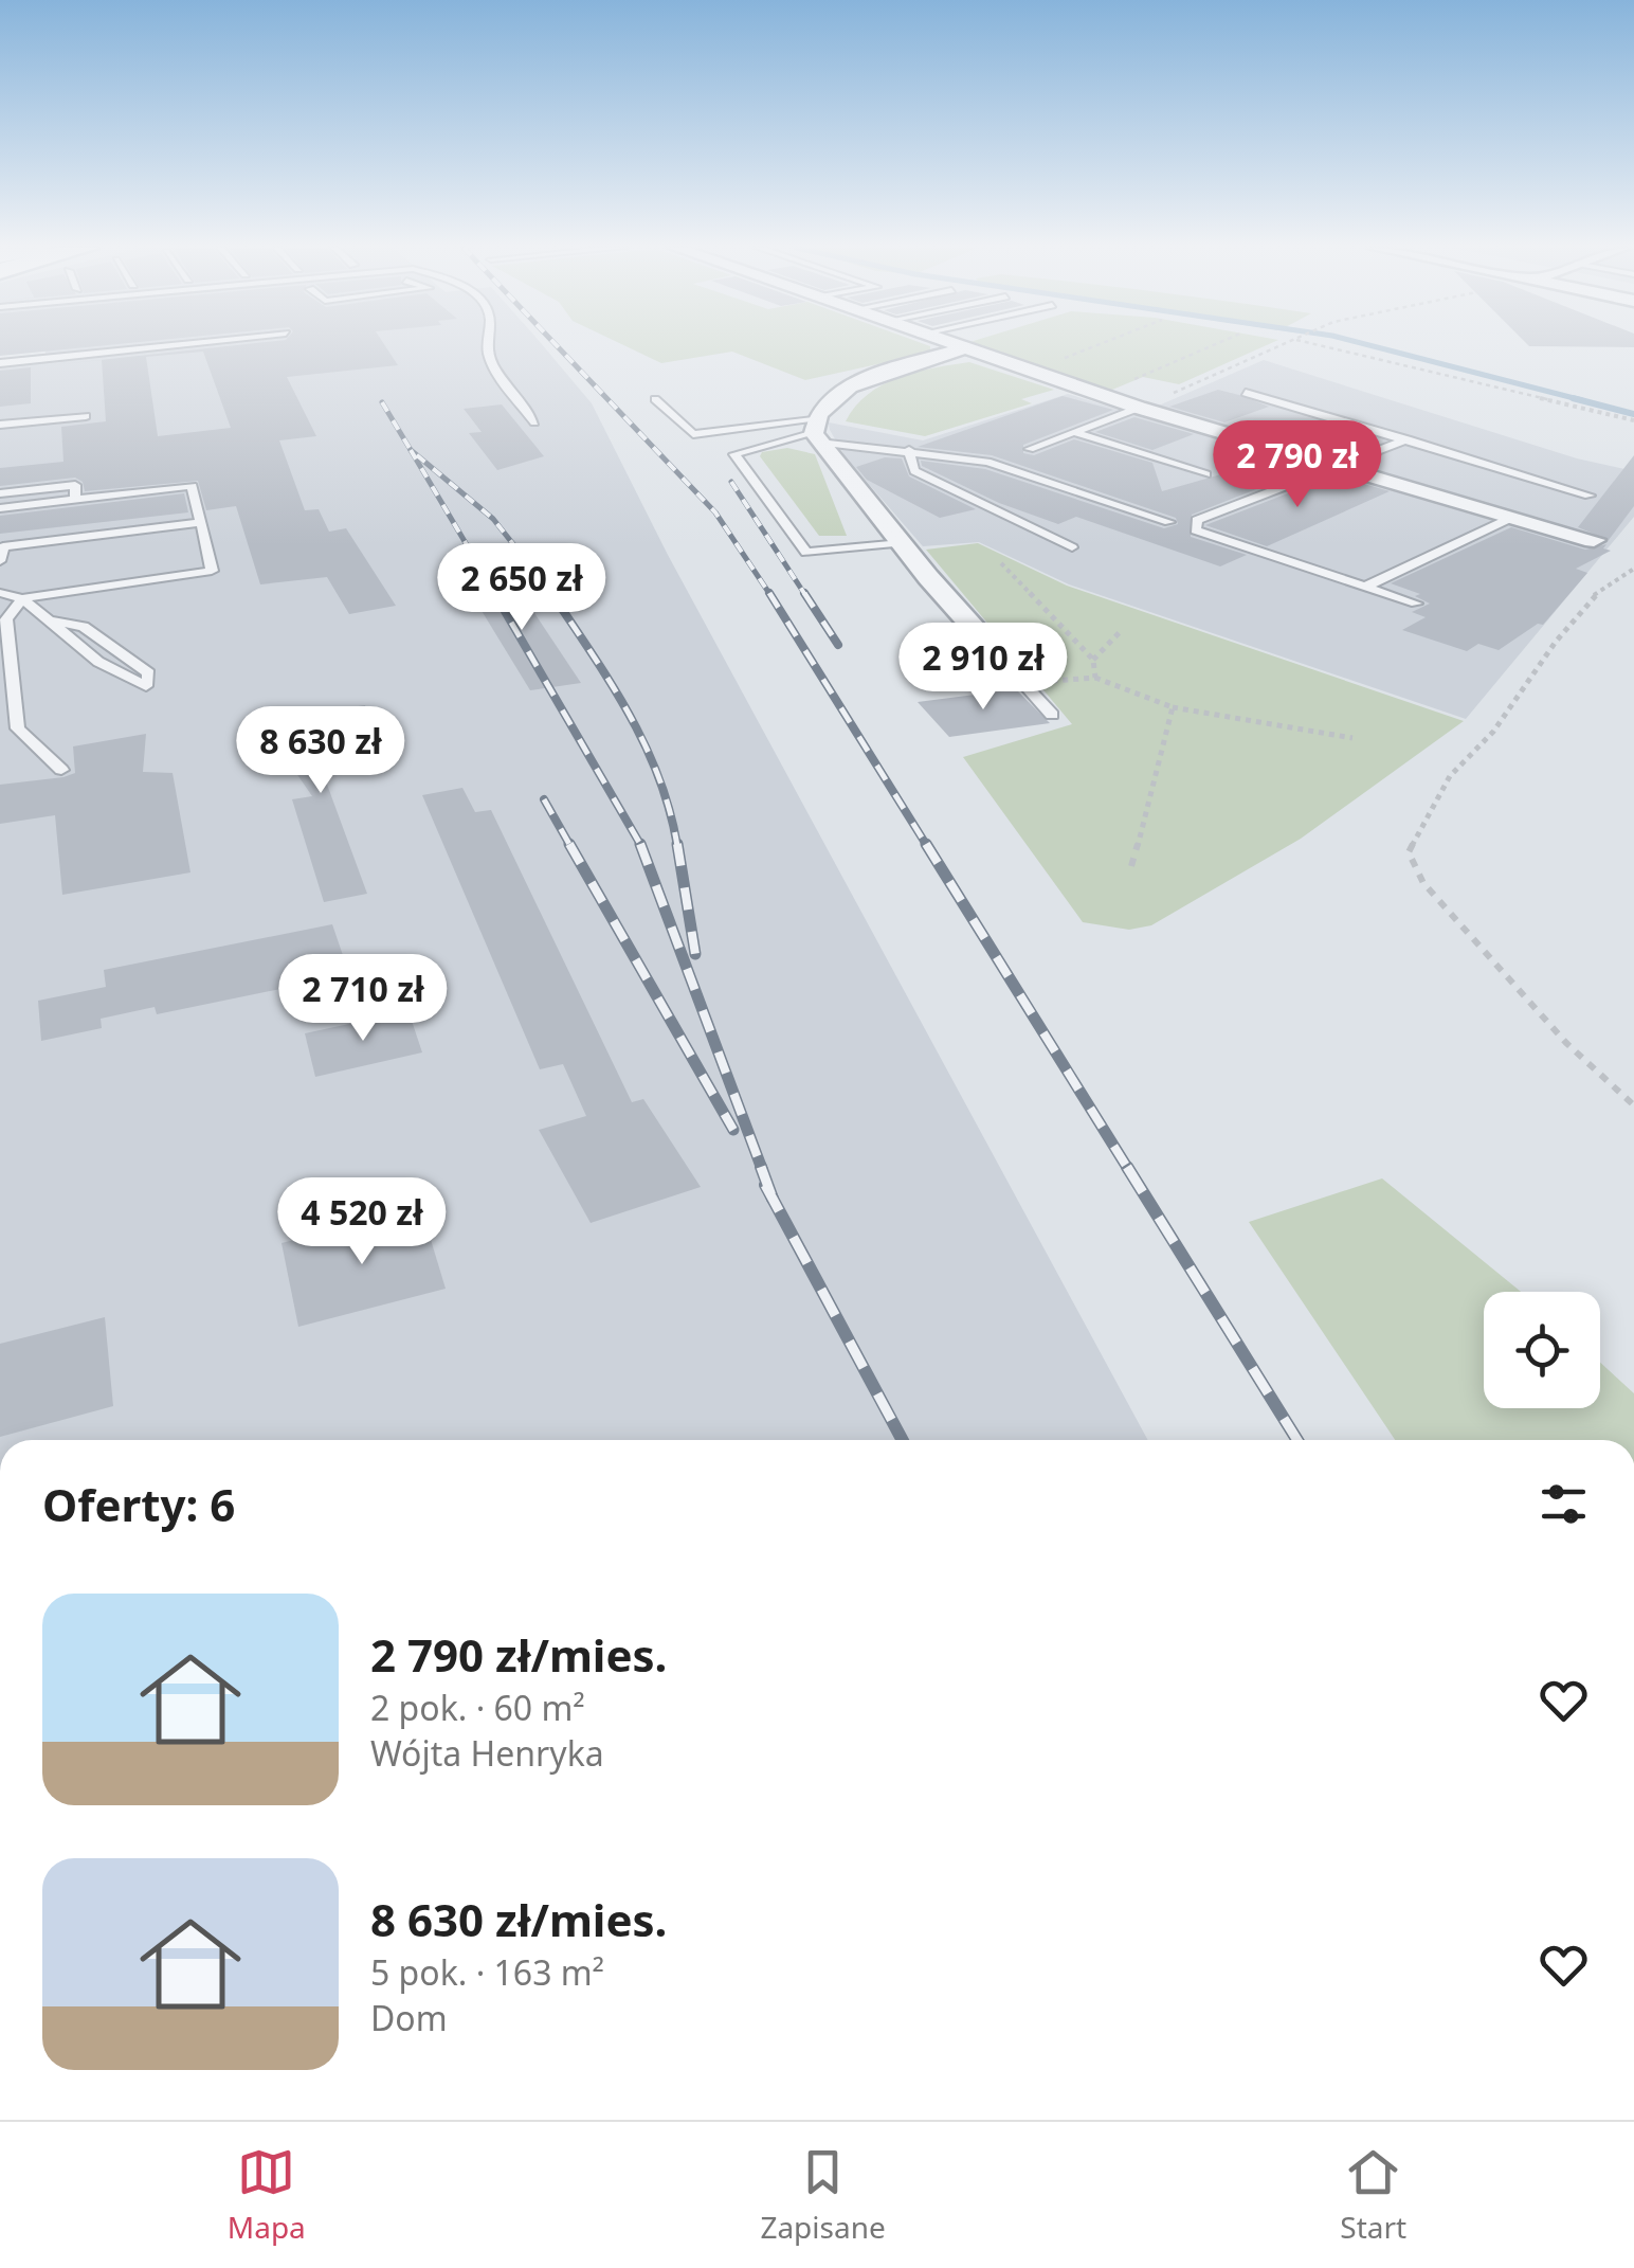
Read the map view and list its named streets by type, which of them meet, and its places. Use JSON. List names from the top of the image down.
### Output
{
  "page": {
    "price": [
      "2 790 zł",
      "2 650 zł",
      "2 910 zł",
      "8 630 zł",
      "2 710 zł",
      "4 520 zł"
    ],
    "heading": "Oferty: 6",
    "list": [
      {
        "name": "2 790 zł/mies.",
        "note": "2 pok. · 60 m² · Wójta Henryka"
      },
      {
        "name": "8 630 zł/mies.",
        "note": "5 pok. · 163 m² · Dom"
      }
    ],
    "tabs": ["Mapa", "Zapisane", "Start"]
  }
}
